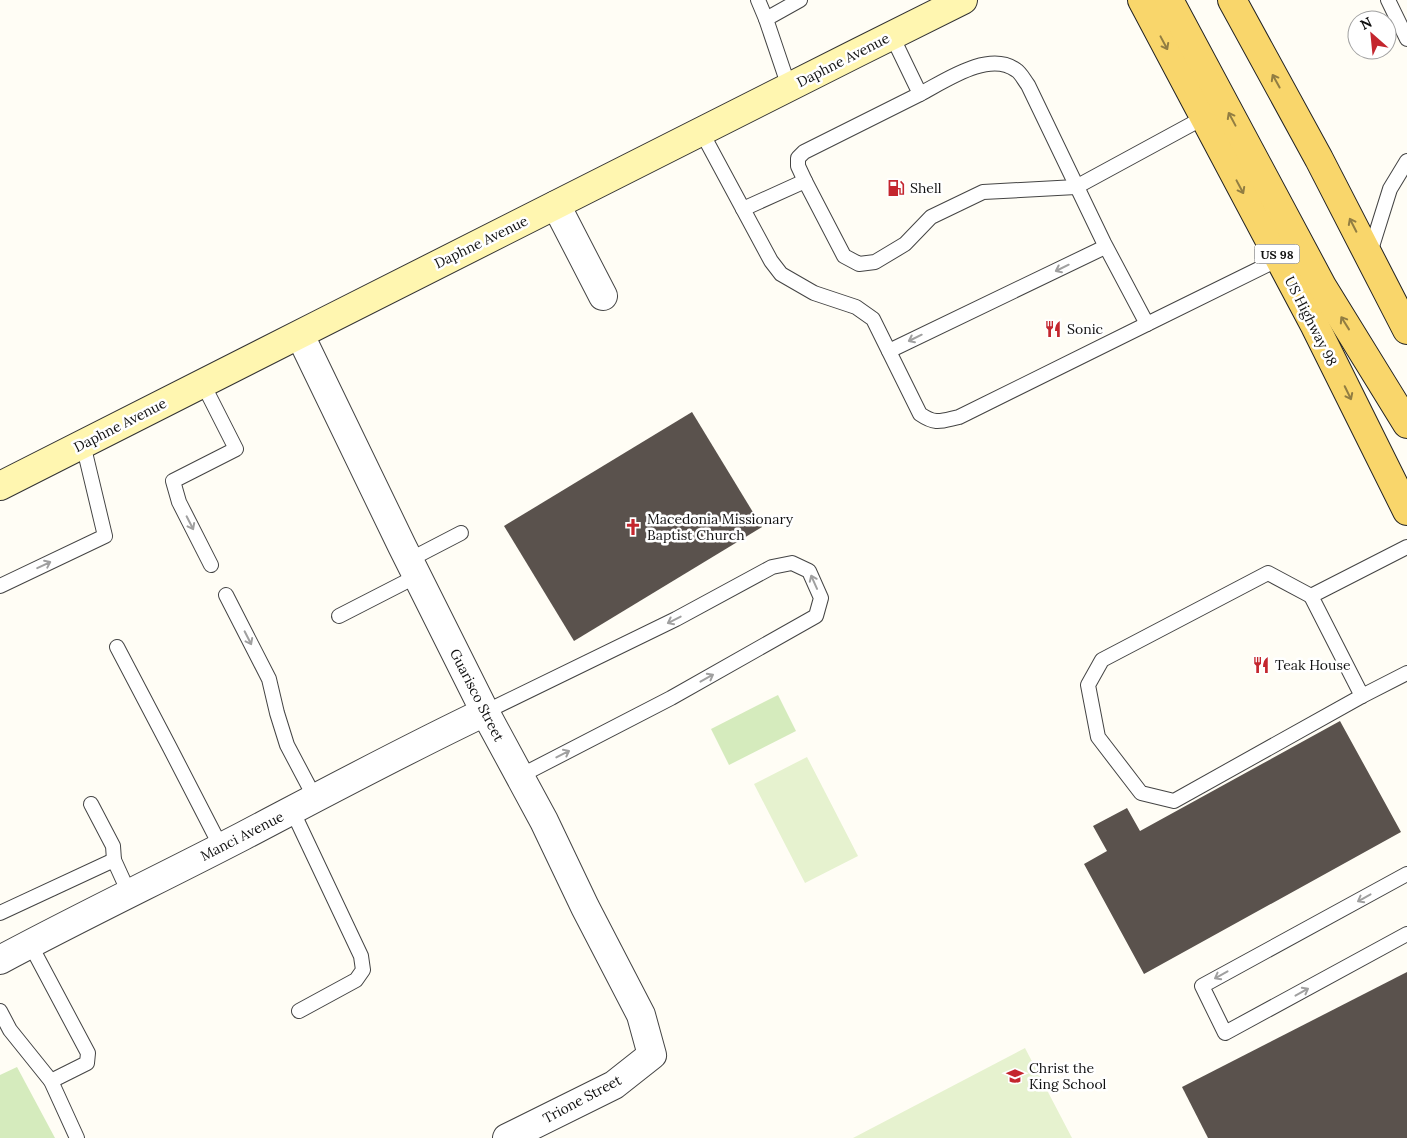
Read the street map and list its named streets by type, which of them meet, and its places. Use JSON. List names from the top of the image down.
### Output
{
  "streets": {
    "main road": ["US 98", "US Highway 98"],
    "street": [
      "Daphne Avenue",
      "Guarisco Street",
      "Manci Avenue",
      "Trione Street"
    ]
  },
  "crossings": [
    ["Daphne Avenue", "Guarisco Street"],
    ["Guarisco Street", "Manci Avenue"],
    ["Guarisco Street", "Trione Street"]
  ],
  "places": {
    "fuel station": ["Shell"],
    "restaurant": ["Sonic", "Teak House"],
    "church": ["Macedonia Missionary Baptist Church"],
    "school or university": ["Christ the King School"]
  },
  "north": "top left"
}
